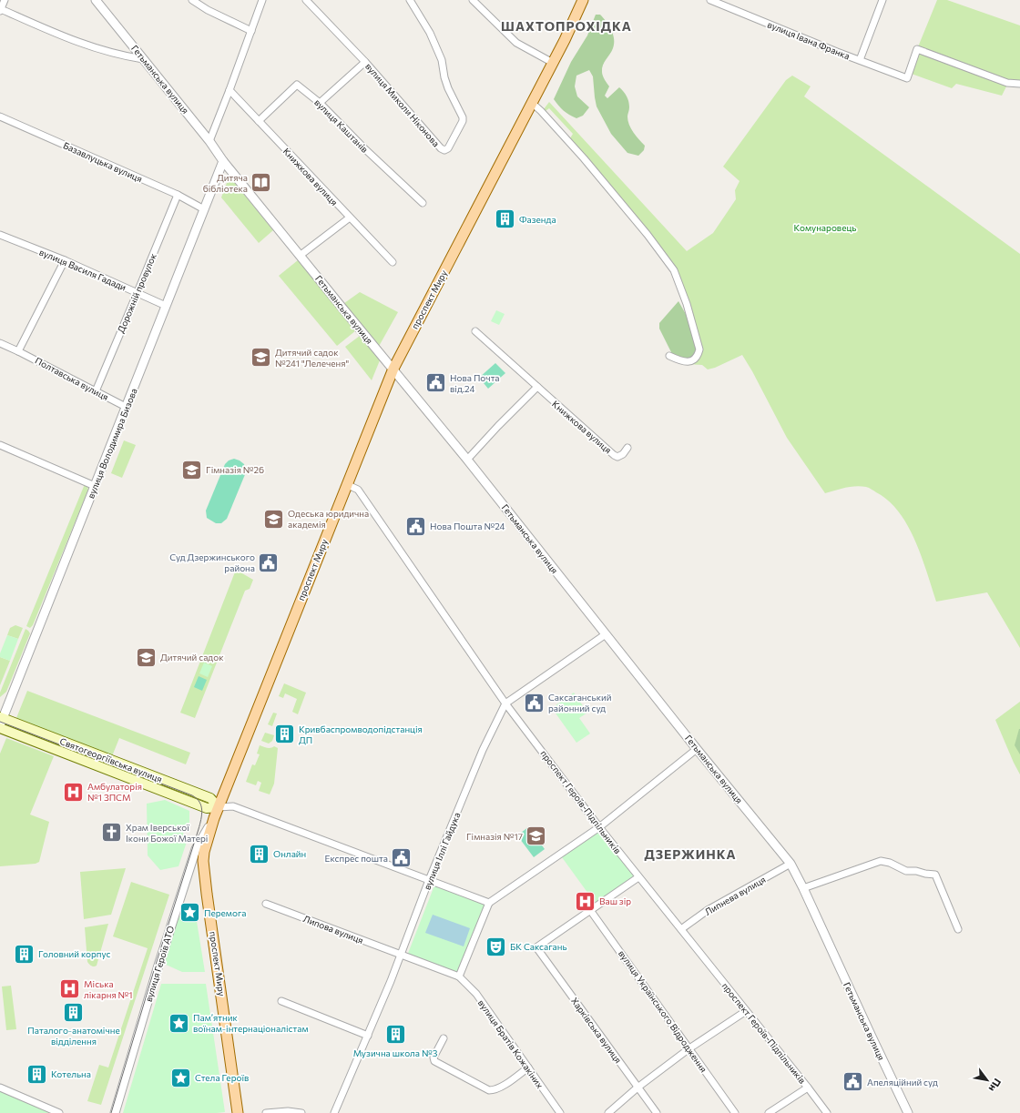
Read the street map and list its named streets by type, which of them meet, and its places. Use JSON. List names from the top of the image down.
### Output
{
  "streets": {
    "main road": ["проспект Миру", "Святогеоргіївська вулиця"],
    "street": [
      "вулиця Івана Франка",
      "Гетьманська вулиця",
      "вулиця Миколи Ніконова",
      "вулиця Каштанів",
      "Базавлуцька вулиця",
      "Книжкова вулиця",
      "вулиця Василя Гадади",
      "Дорожній провулок",
      "Полтавська вулиця",
      "вулиця Володимира Бизова",
      "проспект Героїв-Підпільників",
      "вулиця Іллі Гайдука",
      "Липнева вулиця",
      "Липова вулиця",
      "вулиця Героїв АТО",
      "вулиця Українського Відродження",
      "Харківська вулиця",
      "вулиця Братів Кожакіних"
    ]
  },
  "crossings": [
    ["Гетьманська вулиця", "проспект Миру"],
    ["Гетьманська вулиця", "вулиця Володимира Бизова"],
    ["Гетьманська вулиця", "вулиця Іллі Гайдука"],
    ["Гетьманська вулиця", "Липнева вулиця"],
    ["вулиця Каштанів", "Книжкова вулиця"],
    ["Базавлуцька вулиця", "Дорожній провулок"],
    ["Базавлуцька вулиця", "вулиця Володимира Бизова"],
    ["вулиця Василя Гадади", "Дорожній провулок"],
    ["вулиця Василя Гадади", "вулиця Володимира Бизова"],
    ["Дорожній провулок", "Полтавська вулиця"],
    ["проспект Миру", "Святогеоргіївська вулиця"],
    ["проспект Миру", "проспект Героїв-Підпільників"],
    ["проспект Миру", "вулиця Героїв АТО"],
    ["Полтавська вулиця", "вулиця Володимира Бизова"],
    ["вулиця Володимира Бизова", "Святогеоргіївська вулиця"],
    ["проспект Героїв-Підпільників", "вулиця Іллі Гайдука"],
    ["проспект Героїв-Підпільників", "Липнева вулиця"],
    ["вулиця Іллі Гайдука", "Липова вулиця"],
    ["Липова вулиця", "вулиця Братів Кожакіних"],
    ["вулиця Українського Відродження", "Харківська вулиця"]
  ],
  "districts": ["ШАХТОПРОХІДКА", "ДЗЕРЖИНКА"],
  "parks": ["Комунаровець"],
  "places": {
    "library": ["Дитяча бібліотека"],
    "building": [
      "Фазенда",
      "Кривбаспромводопідстанція ДП",
      "Онлайн",
      "Головний корпус",
      "Паталого-анатомічне відділення",
      "Музична школа №3",
      "Котельна"
    ],
    "school or university": [
      "Дитячий садок №241 \"Лелеченя\"",
      "Гімназія №26",
      "Одеська юридична академія",
      "Дитячий садок",
      "Гімназія №17"
    ],
    "public building": [
      "Нова Почта від.24",
      "Нова Пошта №24",
      "Суд Дзержинського района",
      "Саксаганський районний суд",
      "Експрес пошта",
      "Апеляційний суд"
    ],
    "hospital": ["Амбулаторія №1 ЗПСМ", "Ваш зір", "Міська лікарня №1"],
    "church": ["Храм Іверської Ікони Божої Матері"],
    "place": ["Перемога", "Пам’ятник воїнам-інтернаціоналістам", "Стела Героїв"],
    "theatre": ["БК Саксагань"]
  },
  "north": "bottom right"
}
